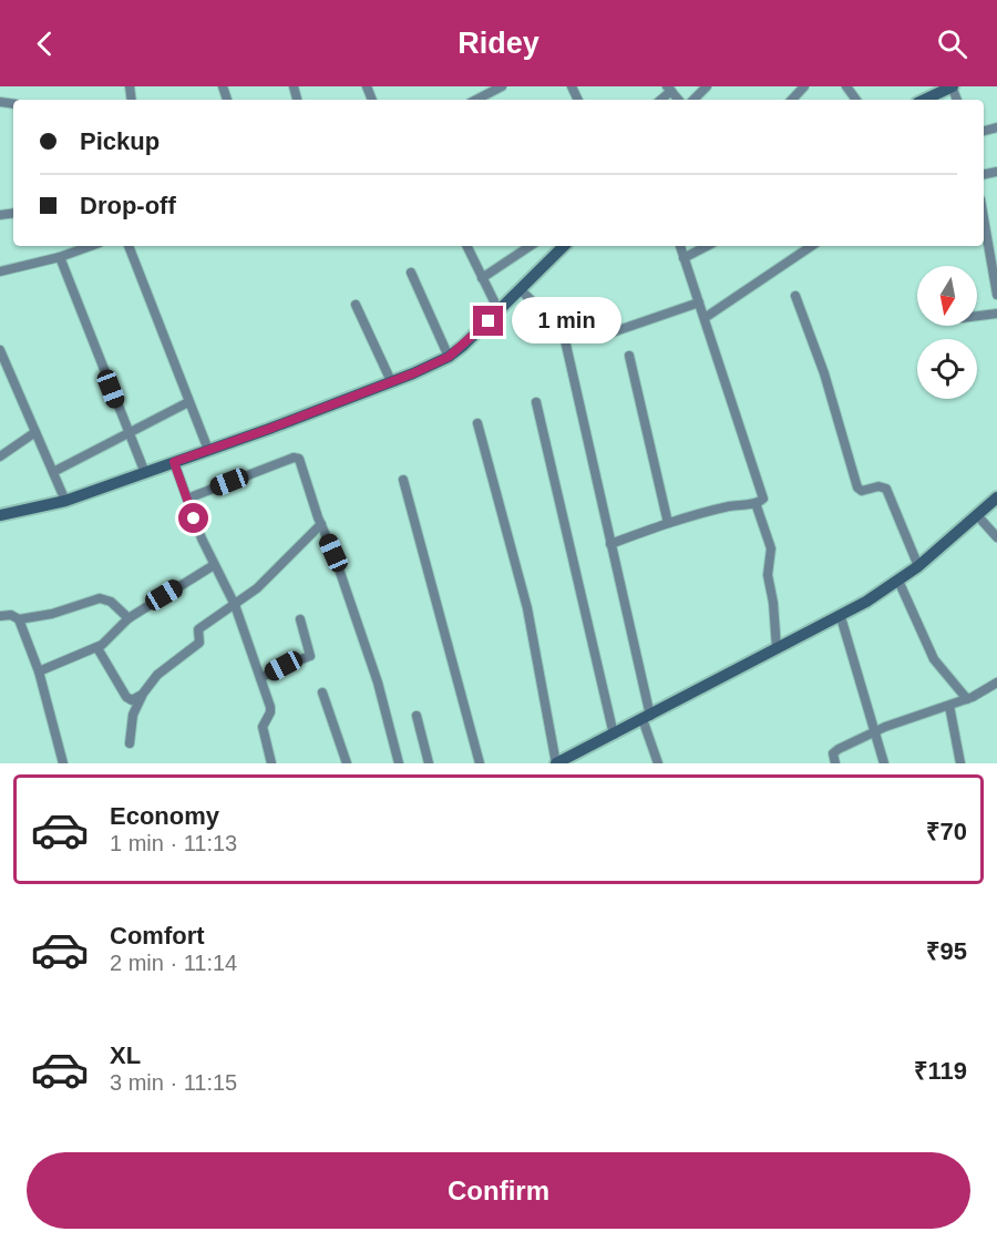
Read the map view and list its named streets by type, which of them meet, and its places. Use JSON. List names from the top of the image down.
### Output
{
  "north": "bottom",
  "page": {
    "header": "Ridey",
    "banner": ["Pickup", "Drop-off"],
    "bubble": "1 min",
    "list": [
      {
        "name": "Economy",
        "note": "1 min · 11:13",
        "value": "₹70"
      },
      {
        "name": "Comfort",
        "note": "2 min · 11:14",
        "value": "₹95"
      },
      {
        "name": "XL",
        "note": "3 min · 11:15",
        "value": "₹119"
      }
    ],
    "buttons": "Confirm"
  }
}
